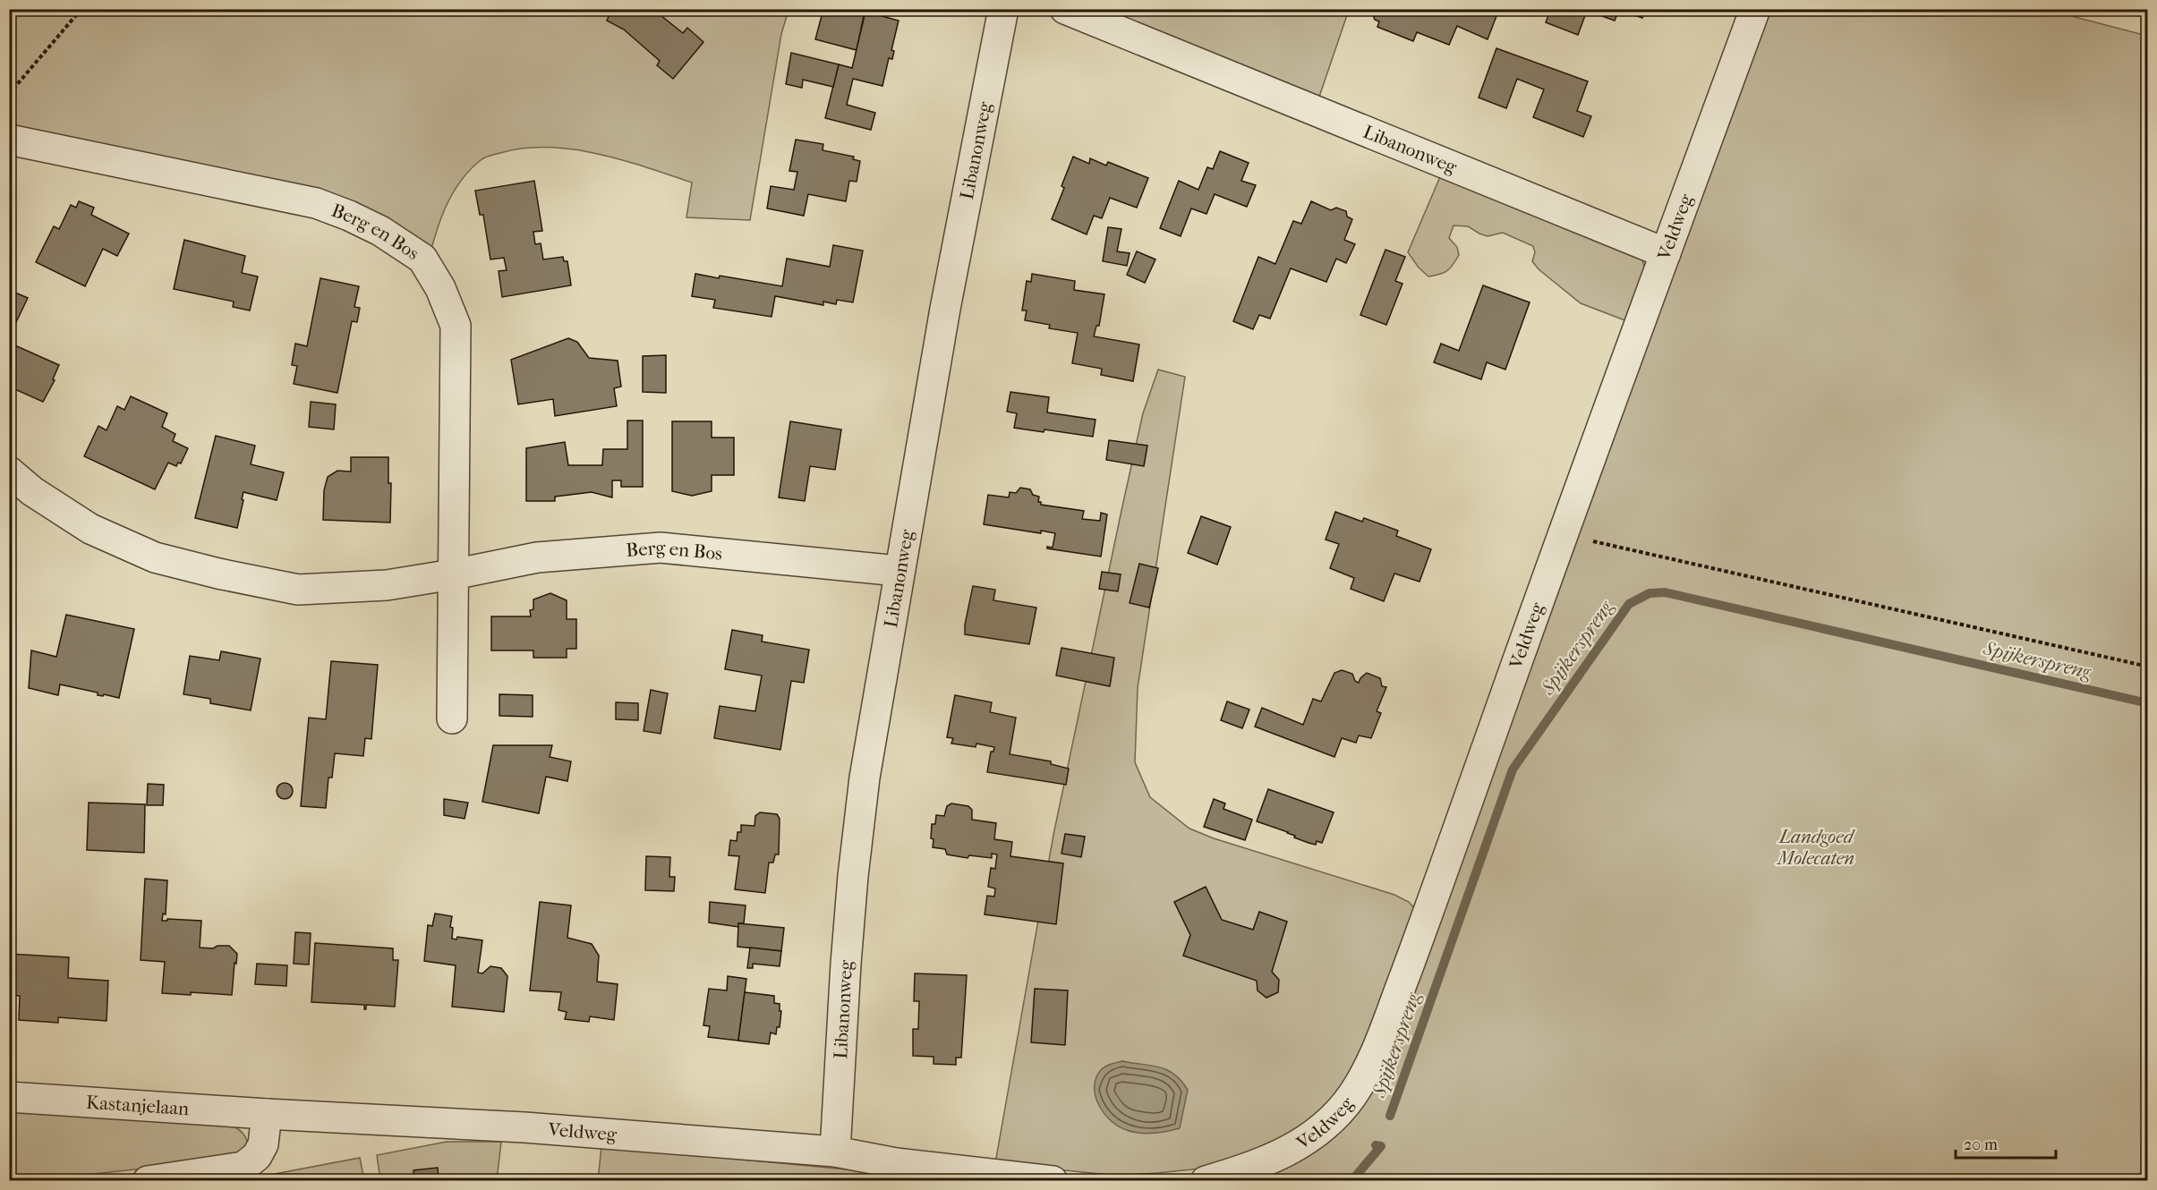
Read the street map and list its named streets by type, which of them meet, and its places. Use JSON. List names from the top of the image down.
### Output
{
  "streets": {
    "street": [
      "Libanonweg",
      "Veldweg",
      "Berg en Bos",
      "Kastanjelaan"
    ]
  },
  "crossings": [
    ["Libanonweg", "Veldweg"],
    ["Libanonweg", "Berg en Bos"],
    ["Veldweg", "Kastanjelaan"]
  ],
  "water": ["Spijkerspreng"],
  "parks": ["Landgoed Molecaten"],
  "scale_bar": "20 m"
}
